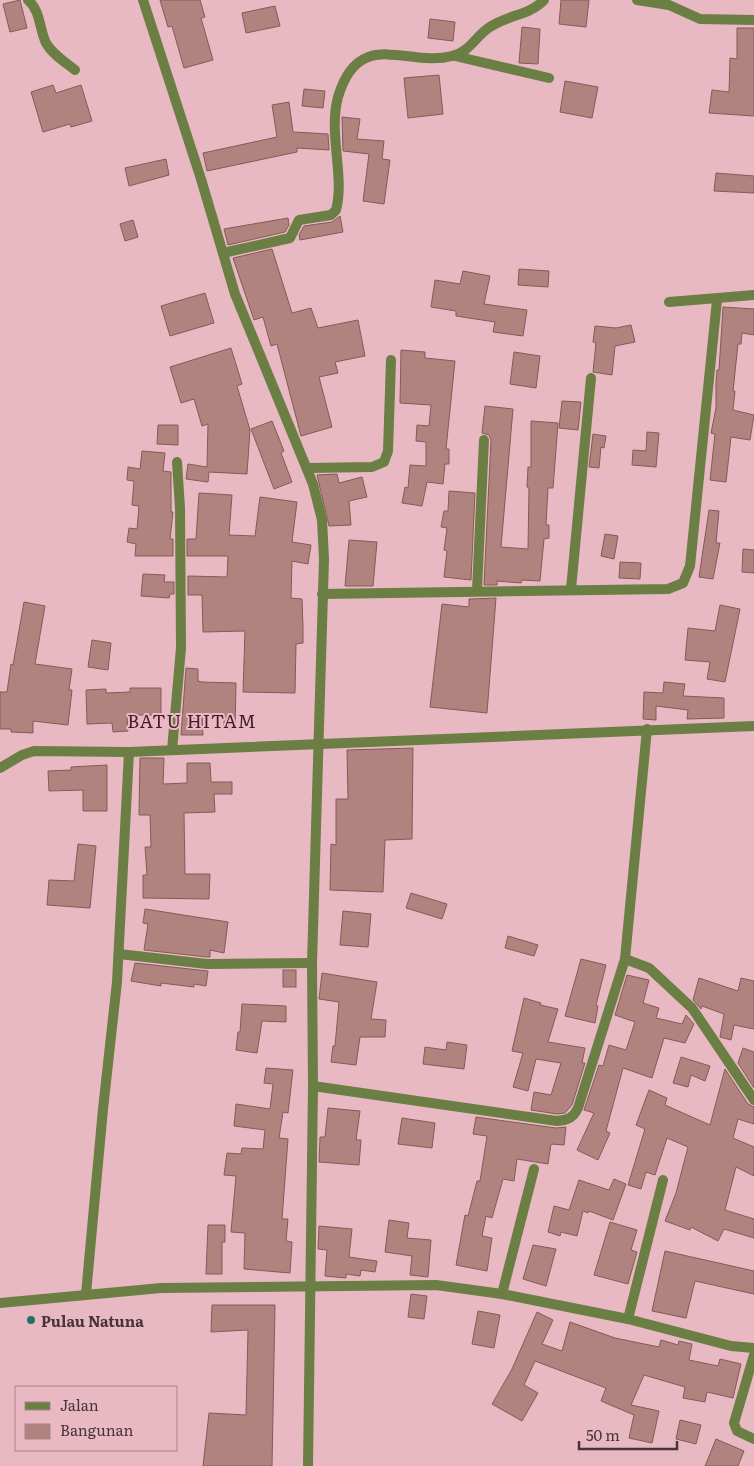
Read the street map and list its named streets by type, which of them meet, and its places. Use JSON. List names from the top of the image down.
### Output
{
  "districts": ["BATU HITAM"],
  "places": ["Pulau Natuna"],
  "legend": ["Jalan", "Bangunan"],
  "scale_bar": "50 m"
}
